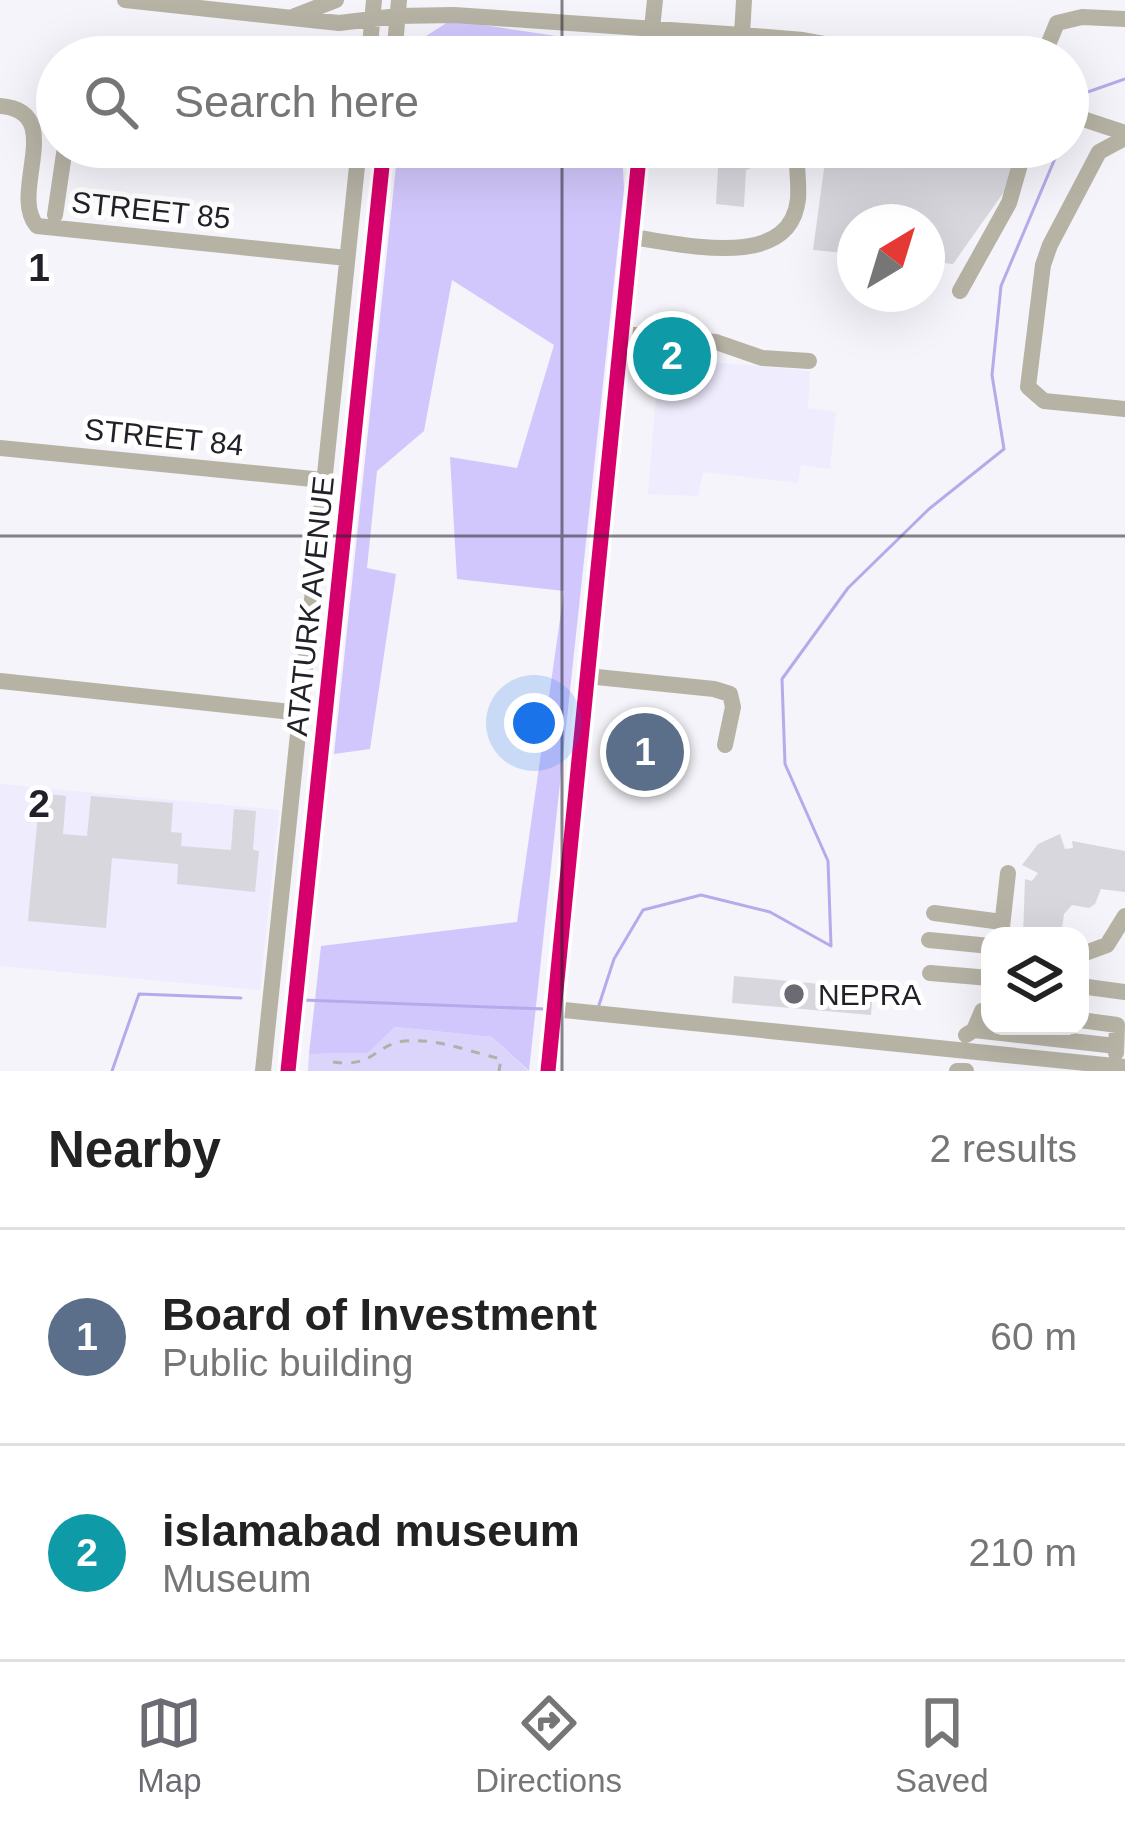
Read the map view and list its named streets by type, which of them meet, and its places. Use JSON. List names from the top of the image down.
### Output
{
  "streets": {
    "street": ["STREET 85", "STREET 84", "ATATURK AVENUE"]
  },
  "crossings": [
    ["STREET 85", "ATATURK AVENUE"],
    ["STREET 84", "ATATURK AVENUE"]
  ],
  "places": ["NEPRA"],
  "north": "top right",
  "page": {
    "search": "Search here",
    "pins": ["2", "1"],
    "heading": ["Nearby", "2 results"],
    "list": [
      {
        "mark": "1",
        "name": "Board of Investment",
        "note": "Public building",
        "value": "60 m"
      },
      {
        "mark": "2",
        "name": "islamabad museum",
        "note": "Museum",
        "value": "210 m"
      }
    ],
    "nav": ["Map", "Directions", "Saved"]
  },
  "grid": {
    "rows": ["1", "2"]
  }
}
